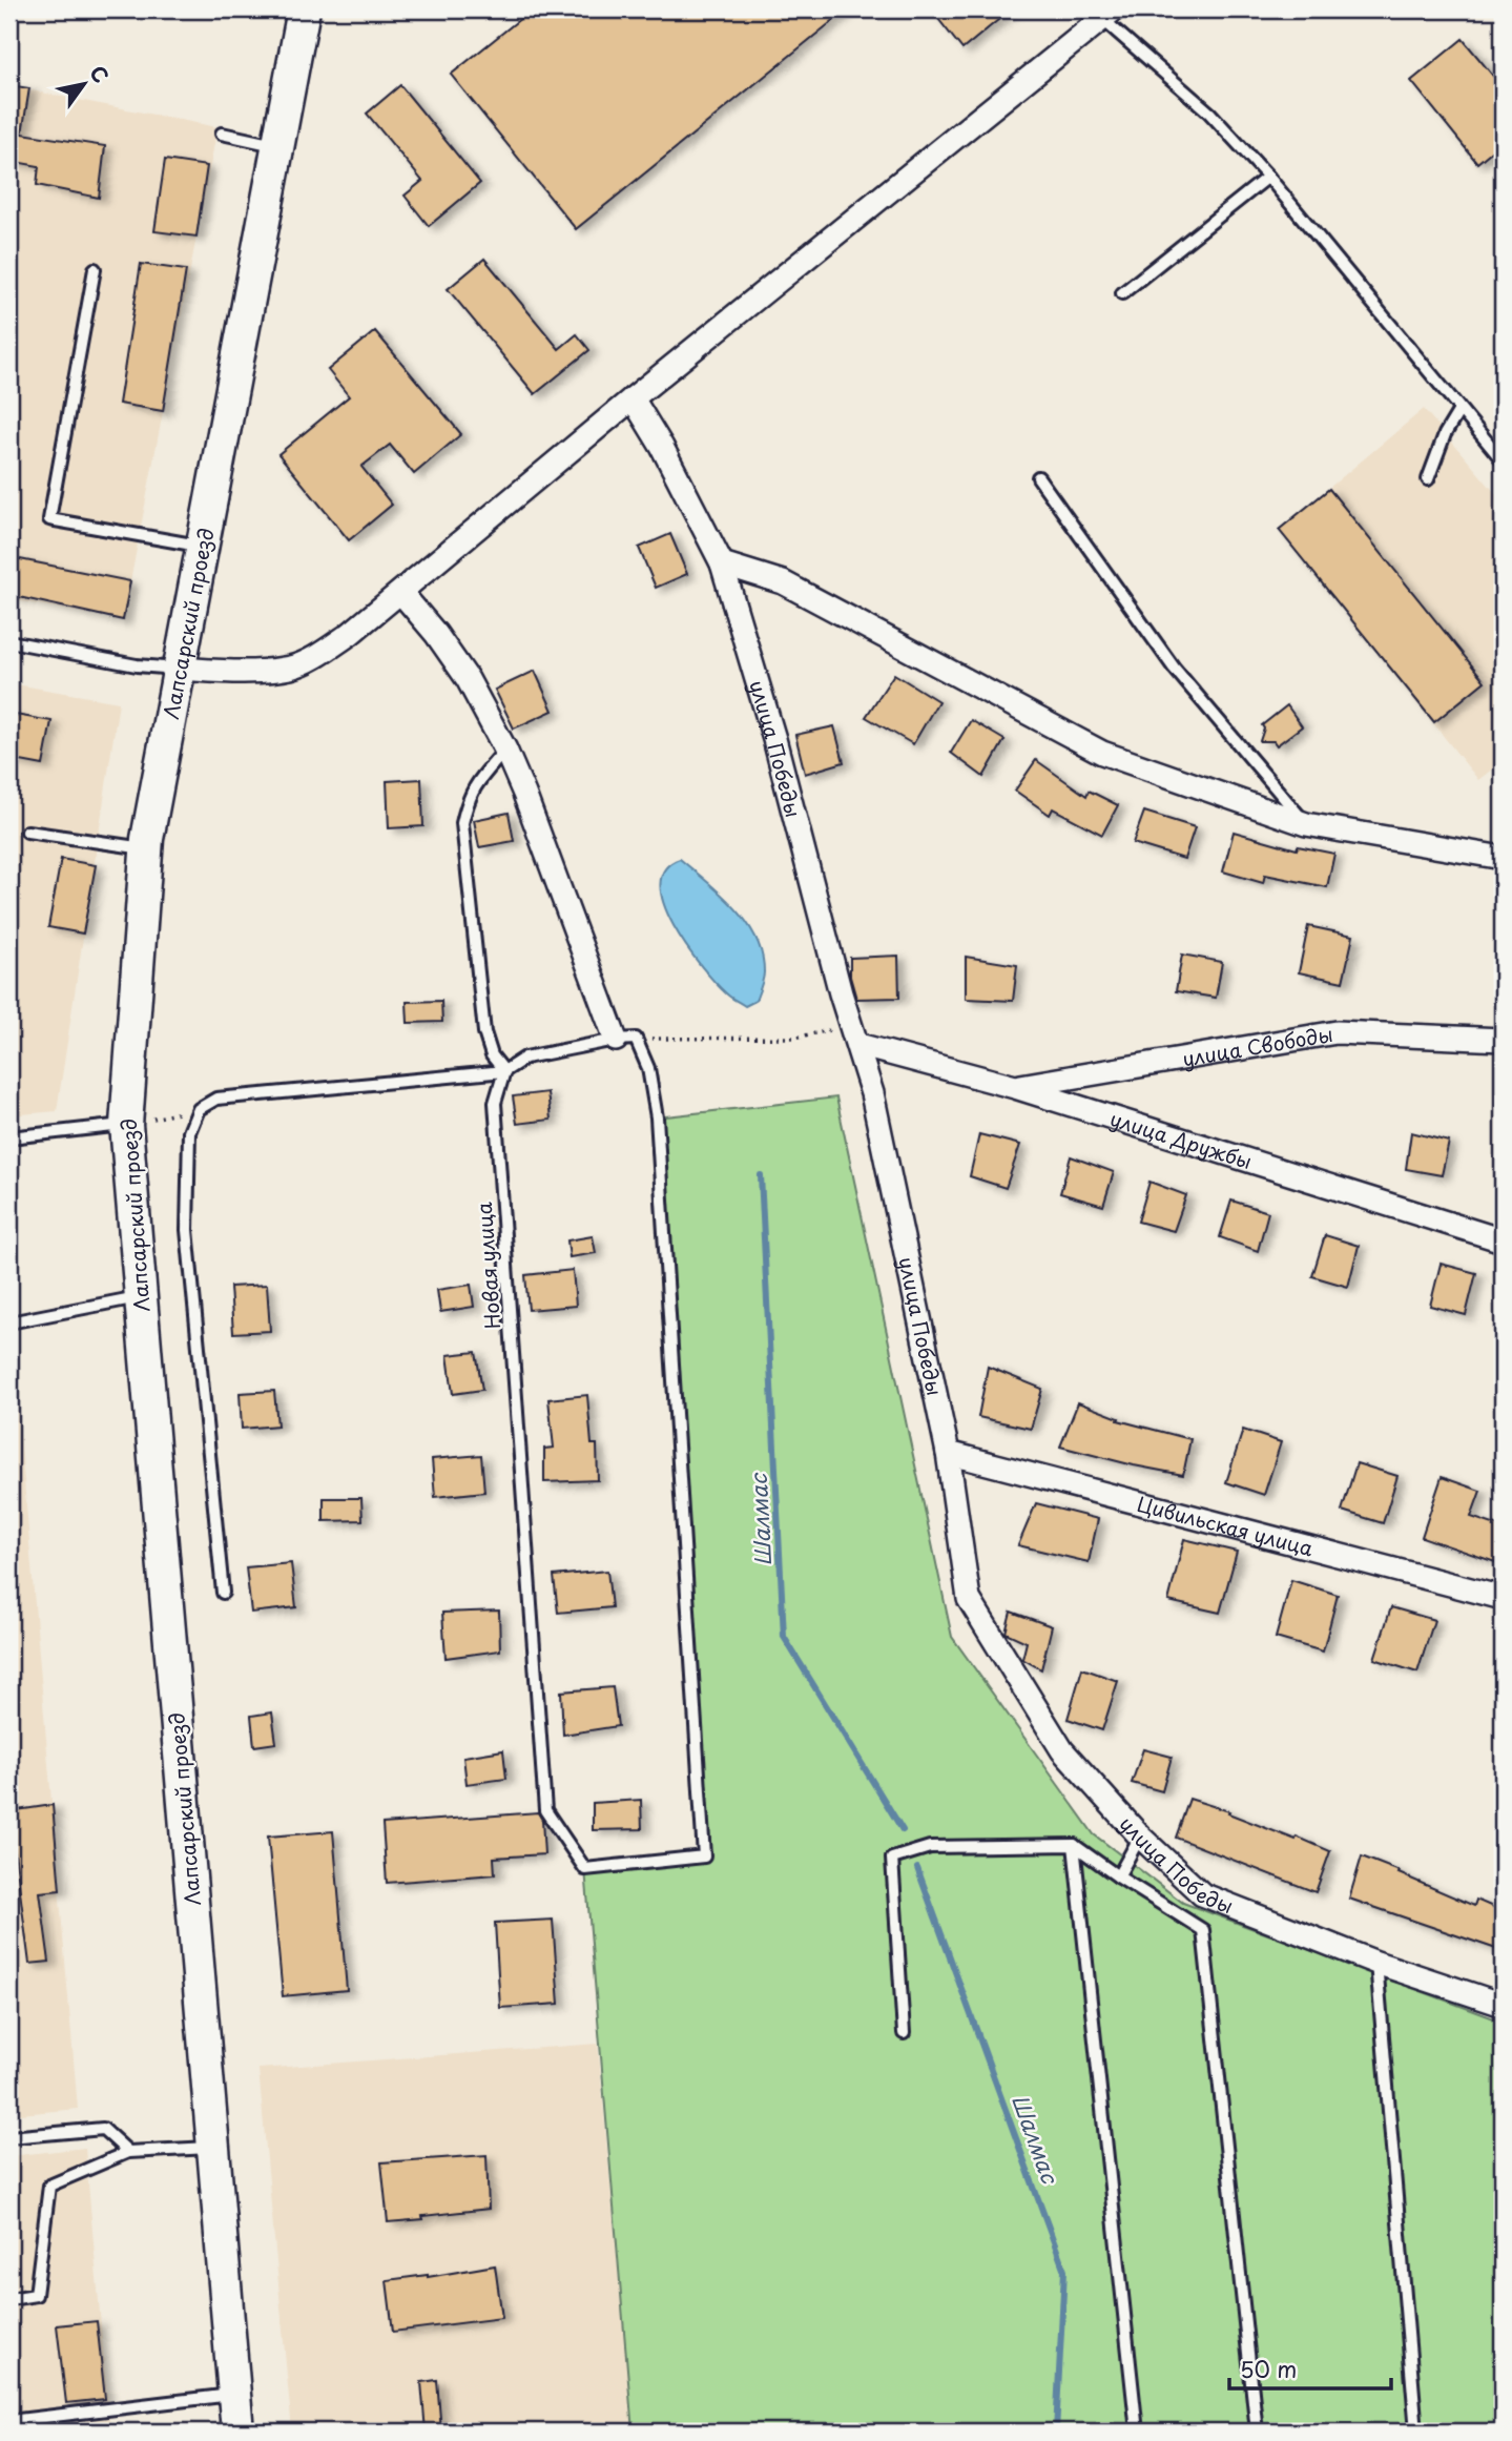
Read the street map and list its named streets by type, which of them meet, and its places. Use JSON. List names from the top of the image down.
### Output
{
  "streets": {
    "street": [
      "Лапсарский проезд",
      "улица Победы",
      "улица Свободы",
      "улица Дружбы",
      "Цивильская улица"
    ],
    "lane": ["Новая улица"]
  },
  "crossings": [
    ["улица Победы", "улица Дружбы"],
    ["улица Победы", "Цивильская улица"],
    ["улица Свободы", "улица Дружбы"]
  ],
  "water": ["Шалмас"],
  "scale_bar": "50 m",
  "north": "top right"
}
